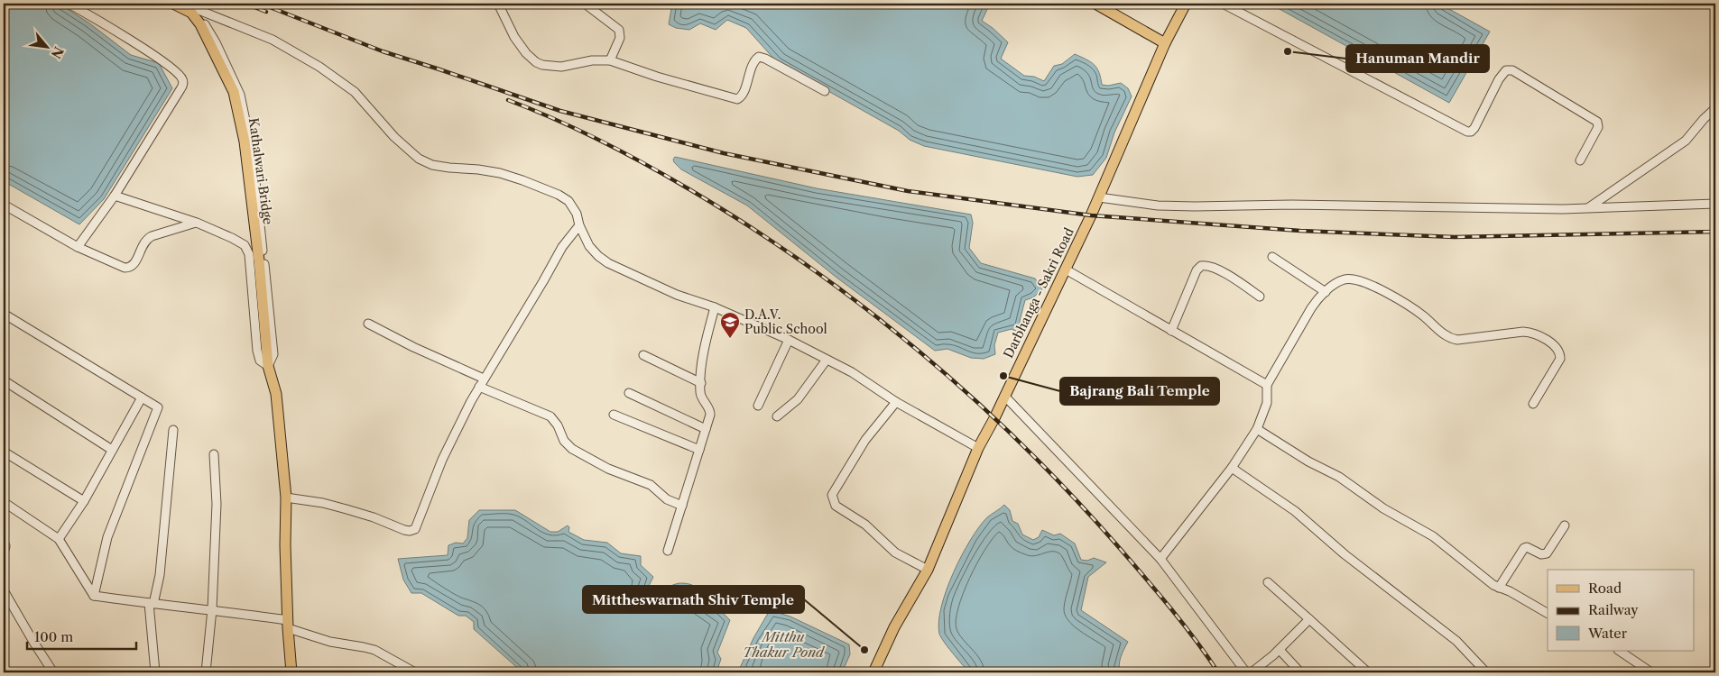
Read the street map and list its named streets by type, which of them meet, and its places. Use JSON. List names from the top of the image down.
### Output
{
  "streets": {
    "main road": ["Kathalwari Bridge", "Darbhanga - Sakri Road"]
  },
  "water": ["Mitthu Thakur Pond"],
  "places": {
    "other": ["Hanuman Mandir", "Bajrang Bali Temple", "Mittheswarnath Shiv Temple"],
    "school or university": ["D.A.V. Public School"]
  },
  "legend": ["Road", "Railway", "Water"],
  "scale_bar": "100 m",
  "north": "bottom right"
}
